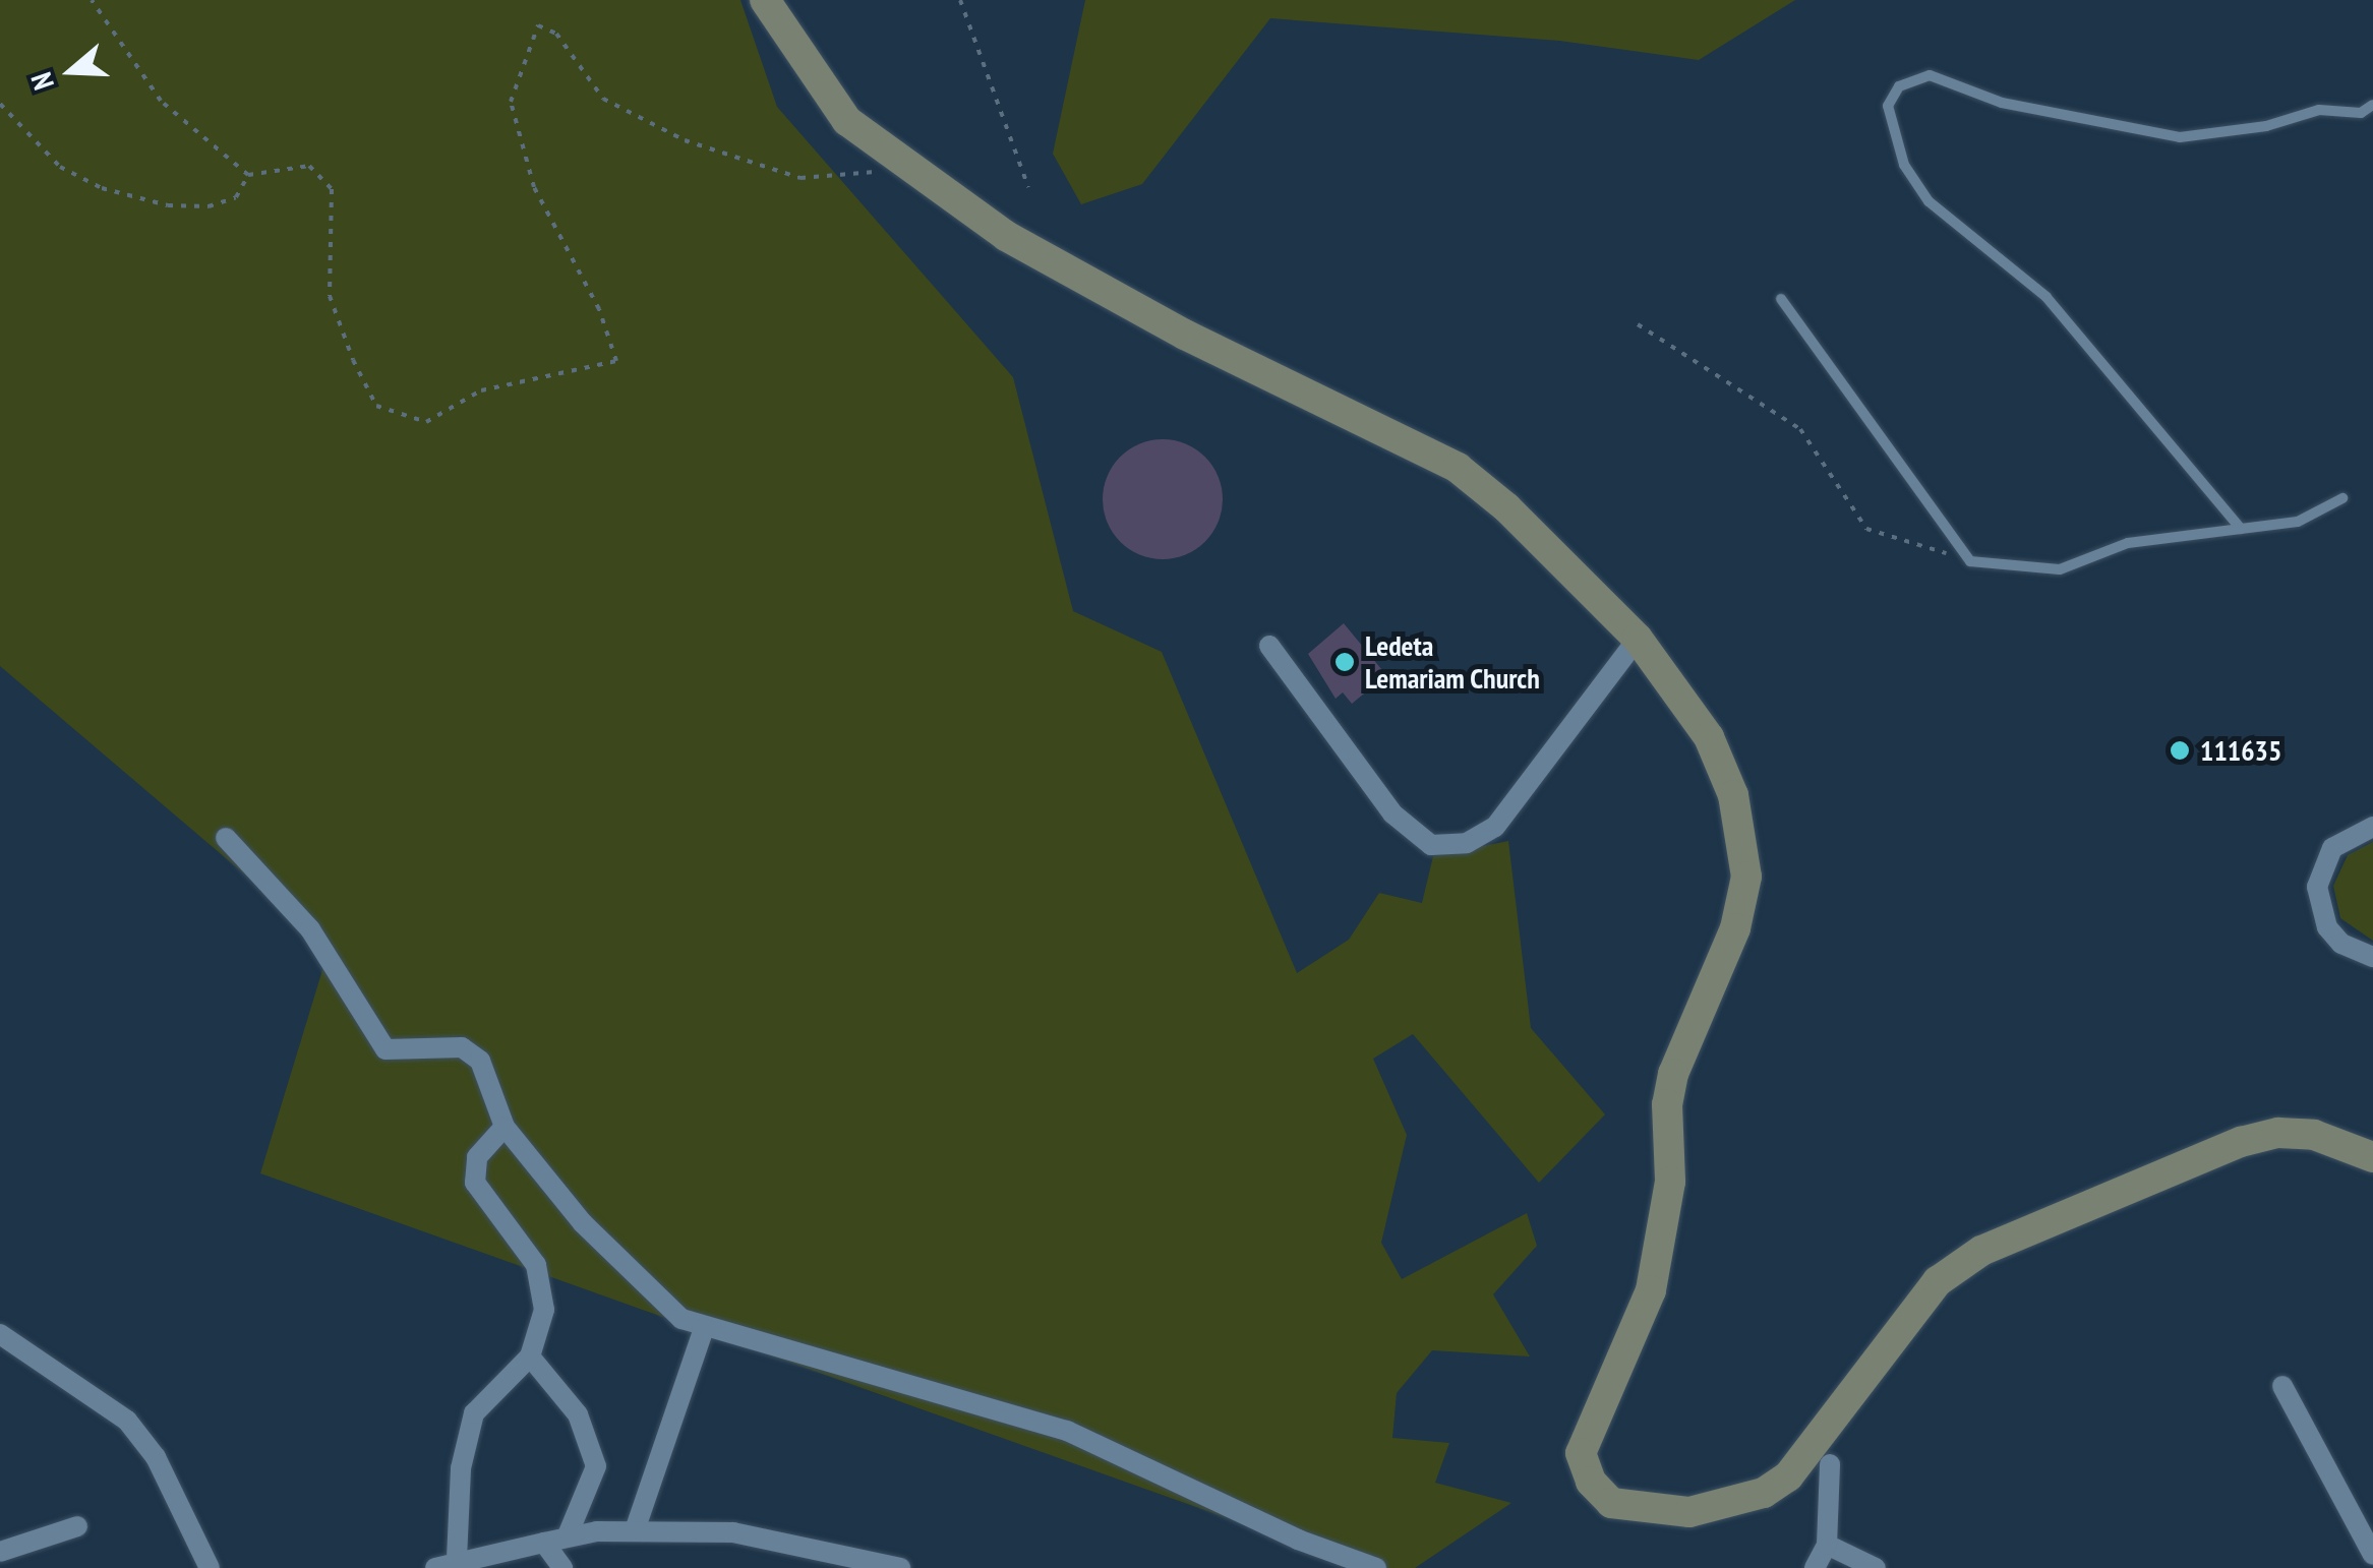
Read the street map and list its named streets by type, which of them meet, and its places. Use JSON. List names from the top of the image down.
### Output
{
  "places": ["Ledeta Lemariam Church", "111635"],
  "north": "left"
}
